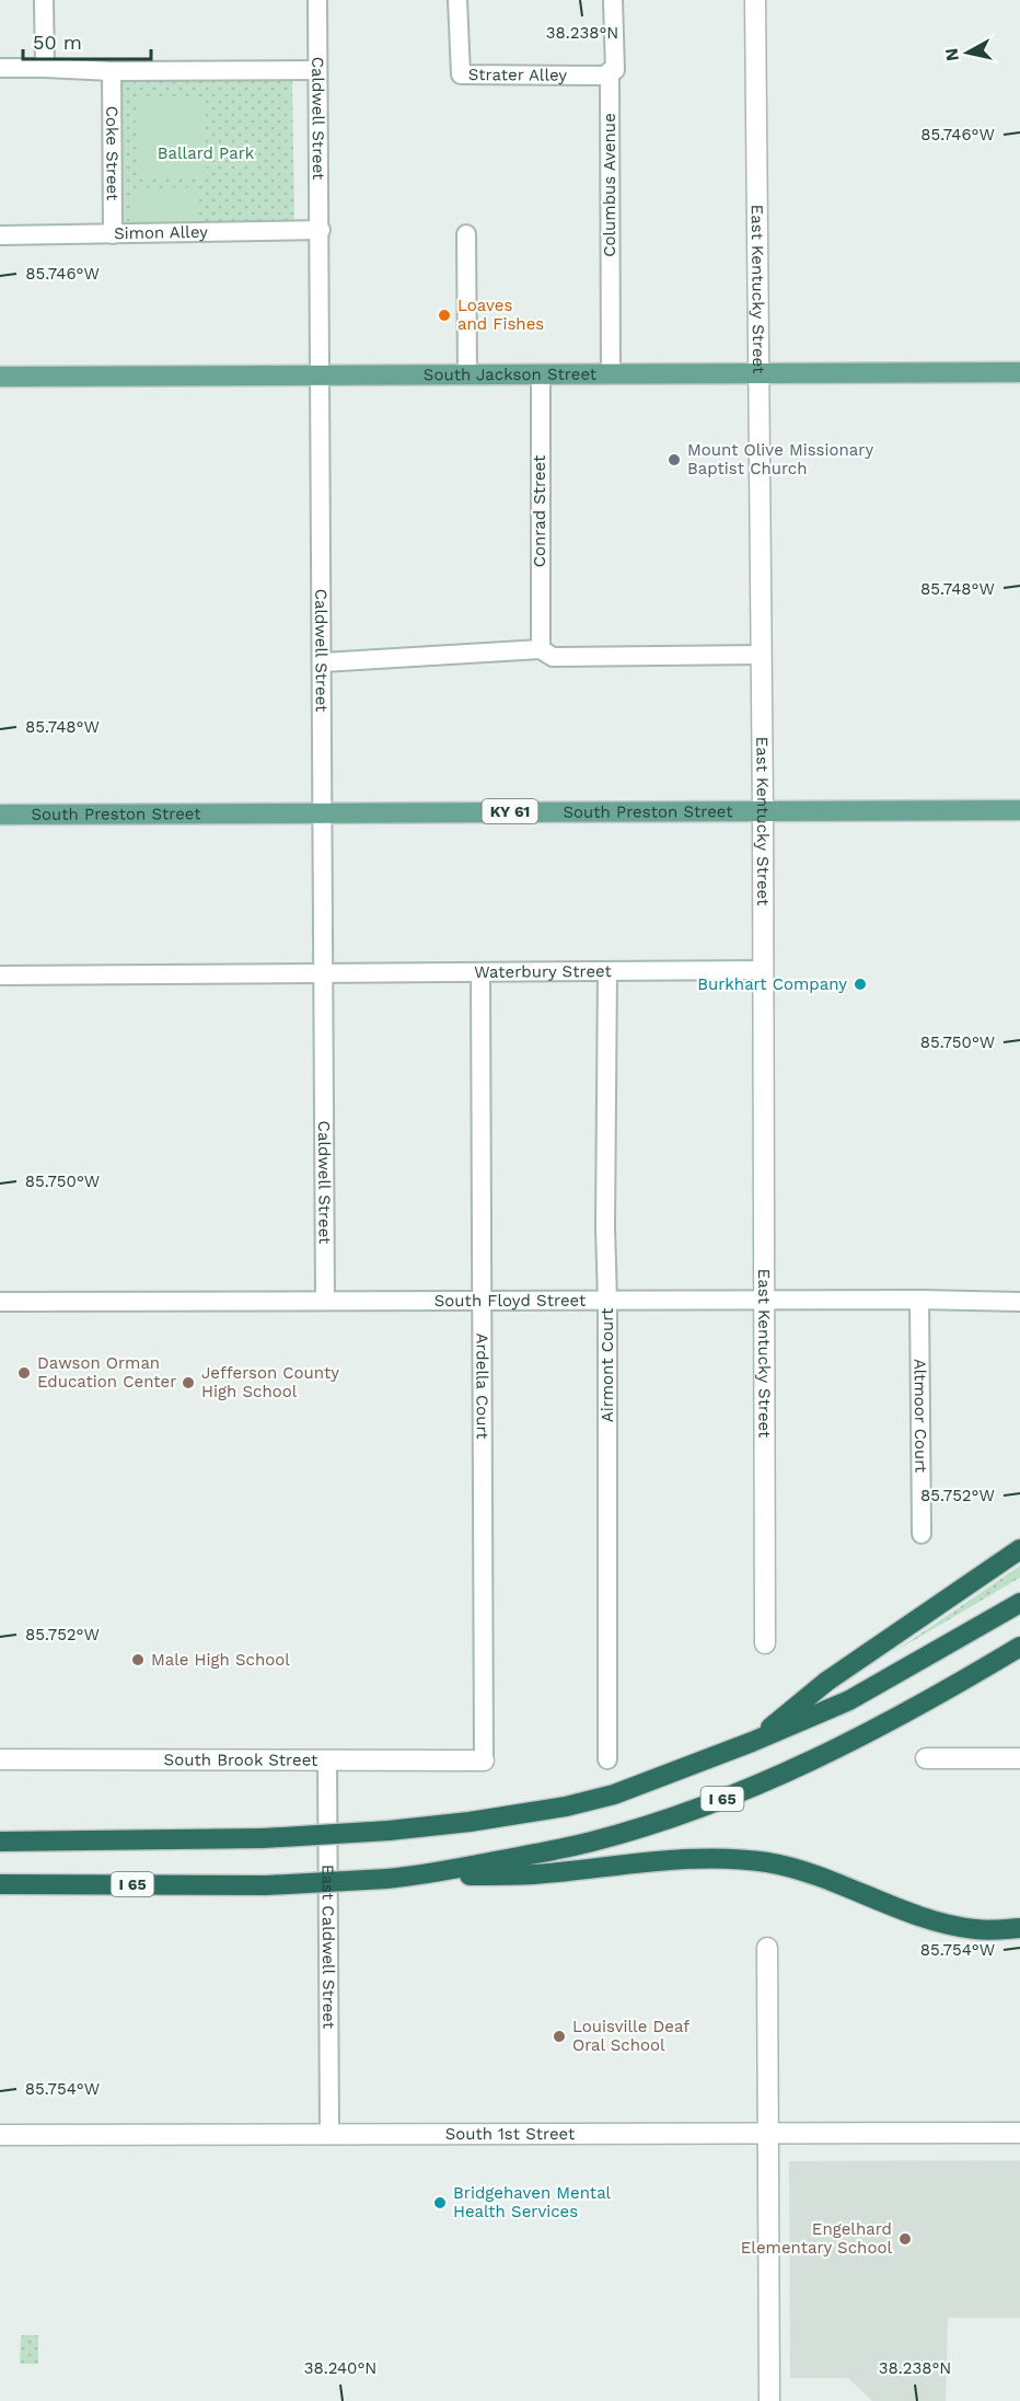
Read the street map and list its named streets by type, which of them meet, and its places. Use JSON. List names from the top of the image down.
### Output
{
  "streets": {
    "highway": ["I 65"],
    "main road": ["South Jackson Street", "KY 61", "South Preston Street"],
    "street": [
      "Strater Alley",
      "Caldwell Street",
      "Coke Street",
      "Columbus Avenue",
      "Simon Alley",
      "East Kentucky Street",
      "Conrad Street",
      "Waterbury Street",
      "South Floyd Street",
      "Airmont Court",
      "Ardella Court",
      "Altmoor Court",
      "South Brook Street",
      "East Caldwell Street",
      "South 1st Street"
    ]
  },
  "crossings": [
    ["Strater Alley", "Columbus Avenue"],
    ["Caldwell Street", "Simon Alley"],
    ["Caldwell Street", "South Jackson Street"],
    ["Caldwell Street", "South Preston Street"],
    ["Caldwell Street", "Waterbury Street"],
    ["Caldwell Street", "South Floyd Street"],
    ["Coke Street", "Simon Alley"],
    ["Columbus Avenue", "South Jackson Street"],
    ["East Kentucky Street", "South Jackson Street"],
    ["East Kentucky Street", "South Preston Street"],
    ["East Kentucky Street", "Waterbury Street"],
    ["East Kentucky Street", "South Floyd Street"],
    ["South Jackson Street", "Conrad Street"],
    ["Waterbury Street", "Airmont Court"],
    ["Waterbury Street", "Ardella Court"],
    ["South Floyd Street", "Airmont Court"],
    ["South Floyd Street", "Ardella Court"],
    ["South Floyd Street", "Altmoor Court"],
    ["Ardella Court", "South Brook Street"],
    ["South Brook Street", "East Caldwell Street"],
    ["East Caldwell Street", "South 1st Street"]
  ],
  "parks": ["Ballard Park"],
  "places": [
    "Loaves and Fishes",
    "Mount Olive Missionary Baptist Church",
    "Burkhart Company",
    "Dawson Orman Education Center",
    "Jefferson County High School",
    "Male High School",
    "Louisville Deaf Oral School",
    "Bridgehaven Mental Health Services",
    "Engelhard Elementary School"
  ],
  "scale_bar": "50 m",
  "north": "left",
  "coordinates": [
    "38.238°N",
    "85.746°W",
    "85.748°W",
    "85.750°W",
    "85.752°W",
    "85.754°W",
    "38.240°N"
  ]
}
